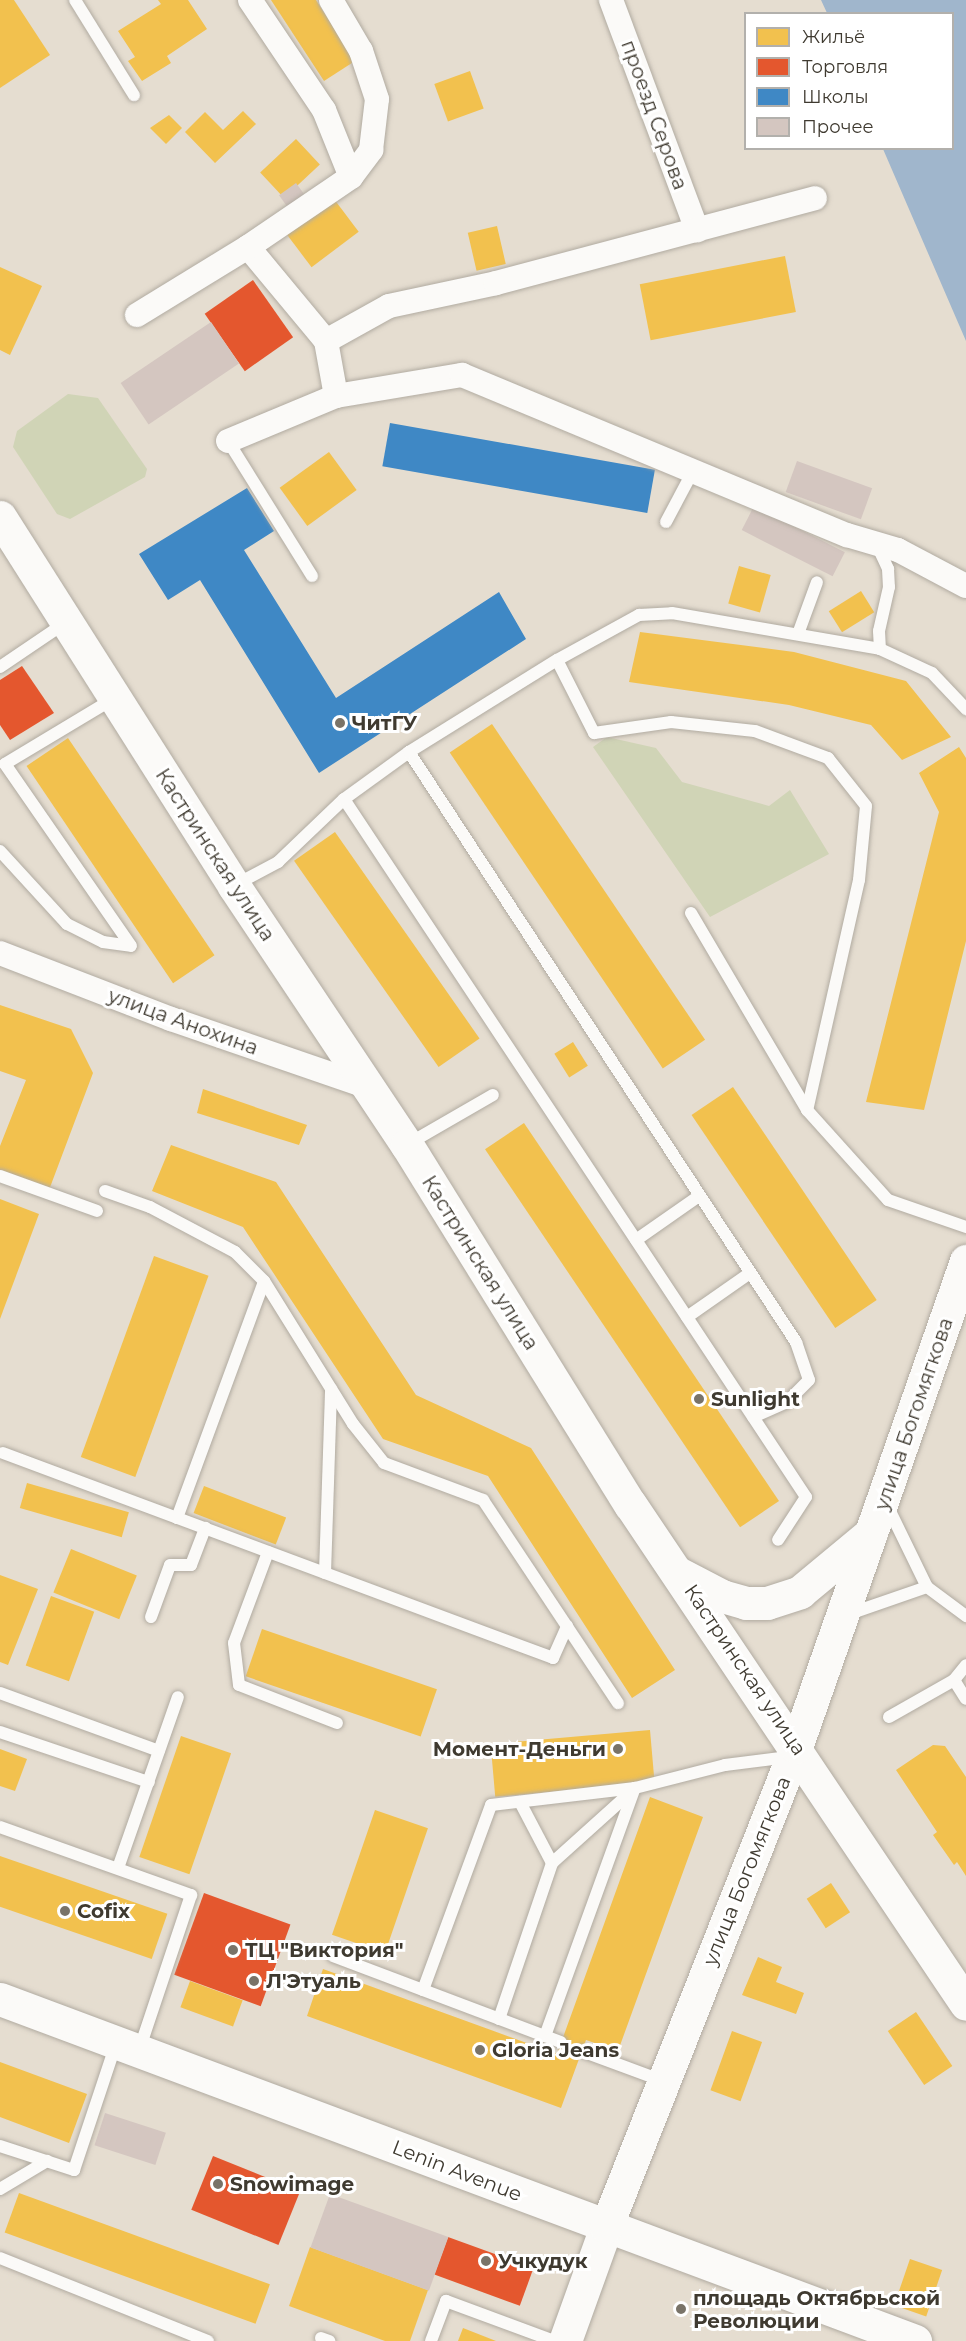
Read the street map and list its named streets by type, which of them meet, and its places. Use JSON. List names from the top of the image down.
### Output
{
  "streets": {
    "main road": ["Кастринская улица", "улица Богомягкова", "Lenin Avenue"],
    "street": ["проезд Серова", "улица Анохина"]
  },
  "crossings": [
    ["Кастринская улица", "улица Анохина"],
    ["Кастринская улица", "улица Богомягкова"],
    ["улица Богомягкова", "Lenin Avenue"]
  ],
  "places": [
    "ЧитГУ",
    "Sunlight",
    "Момент-Деньги",
    "Cofix",
    "ТЦ \"Виктория\"",
    "Л'Этуаль",
    "Gloria Jeans",
    "Snowimage",
    "Учкудук",
    "площадь Октябрьской Революции"
  ],
  "legend": [
    "Жильё",
    "Торговля",
    "Школы",
    "Прочее"
  ]
}
